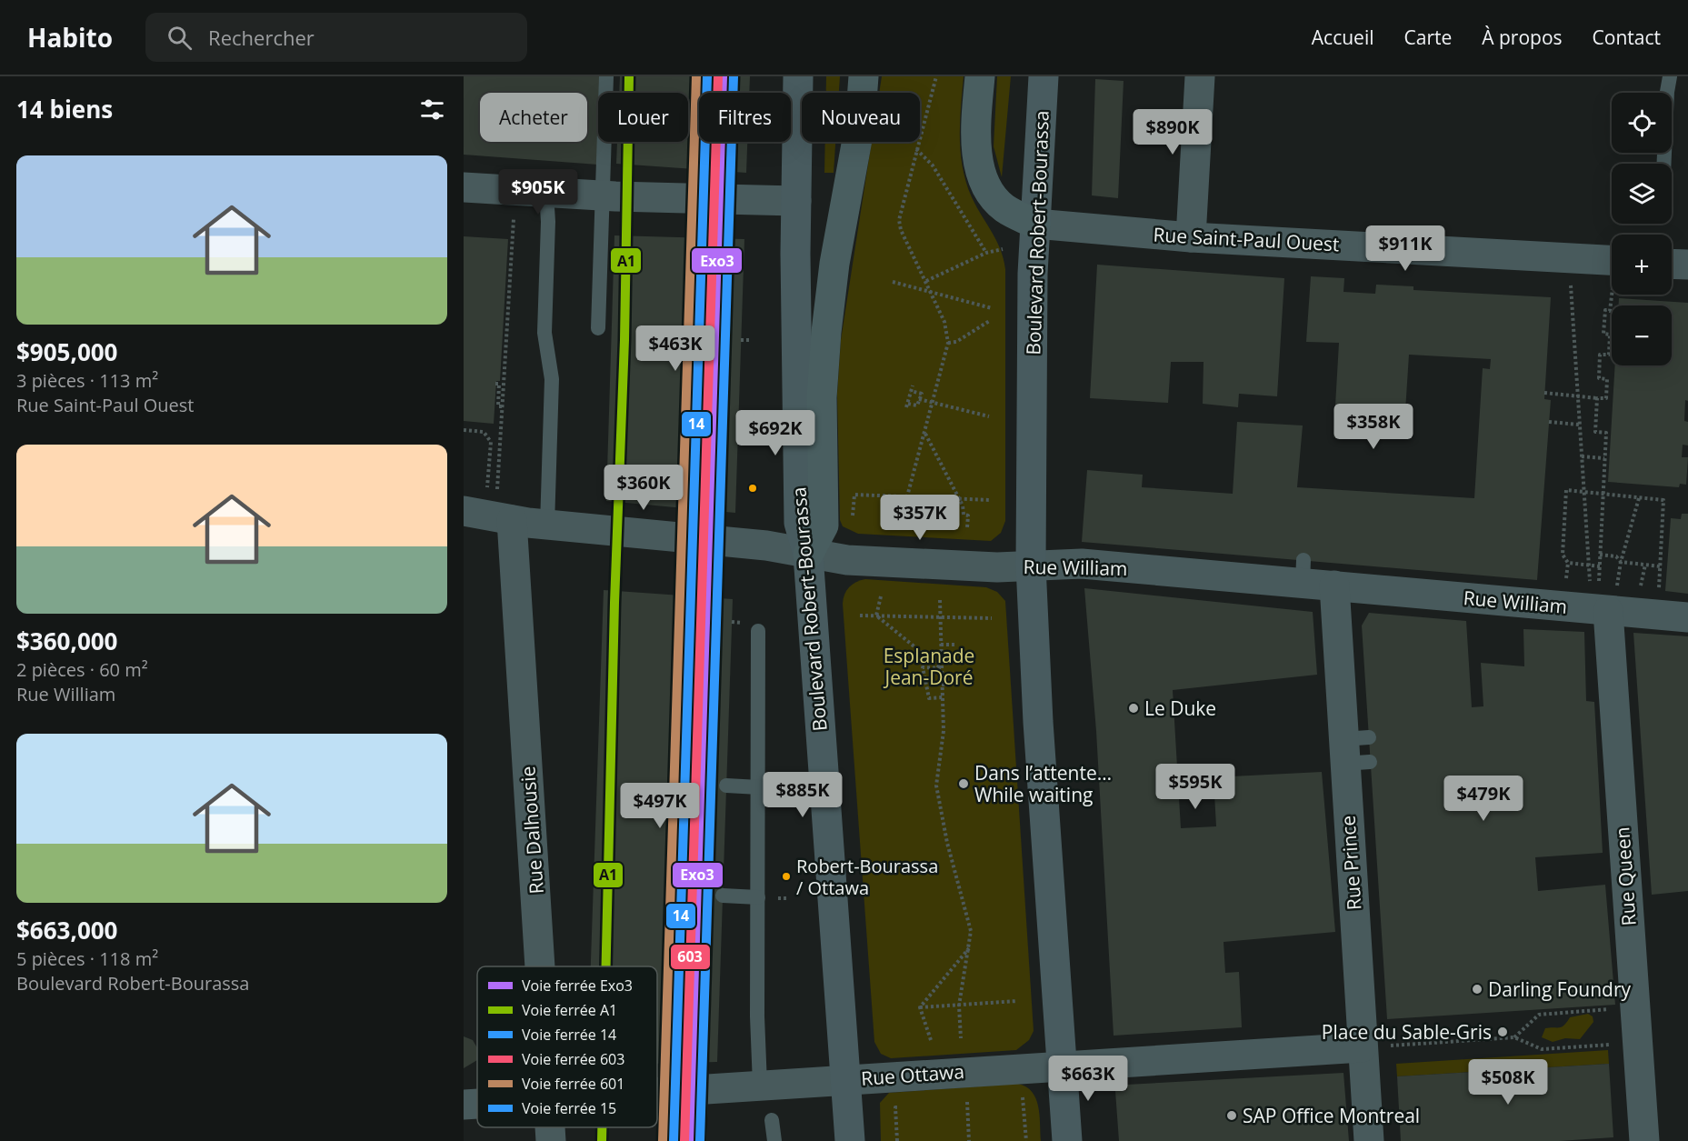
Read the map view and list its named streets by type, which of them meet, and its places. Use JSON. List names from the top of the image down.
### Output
{
  "streets": {
    "main road": ["Boulevard Robert-Bourassa"],
    "street": [
      "Rue Saint-Paul Ouest",
      "Rue William",
      "Rue Dalhousie",
      "Rue Prince",
      "Rue Queen",
      "Rue Ottawa"
    ]
  },
  "crossings": [
    ["Boulevard Robert-Bourassa", "Rue Saint-Paul Ouest"],
    ["Boulevard Robert-Bourassa", "Rue William"],
    ["Boulevard Robert-Bourassa", "Rue Ottawa"],
    ["Rue William", "Rue Dalhousie"],
    ["Rue William", "Rue Prince"],
    ["Rue William", "Rue Queen"],
    ["Rue Prince", "Rue Ottawa"]
  ],
  "parks": ["Esplanade Jean-Doré"],
  "places": [
    "Le Duke",
    "Dans l’attente… While waiting",
    "Robert-Bourassa / Ottawa",
    "Darling Foundry",
    "Place du Sable-Gris",
    "SAP Office Montreal"
  ],
  "lines": [
    "rail line Exo3",
    "rail line A1",
    "rail line 14",
    "rail line 603",
    "rail line 601",
    "rail line 15"
  ],
  "legend": [
    "Voie ferrée Exo3",
    "Voie ferrée A1",
    "Voie ferrée 14",
    "Voie ferrée 603",
    "Voie ferrée 601",
    "Voie ferrée 15"
  ],
  "page": {
    "header": "Habito",
    "search": "Rechercher",
    "nav": [
      "Accueil",
      "Carte",
      "À propos",
      "Contact"
    ],
    "heading": "14 biens",
    "map_buttons": ["+", "−"],
    "chip": [
      "Acheter",
      "Louer",
      "Filtres",
      "Nouveau"
    ],
    "price": [
      "$890K",
      "$905K",
      "$911K",
      "$463K",
      "$358K",
      "$692K",
      "$360K",
      "$357K",
      "$595K",
      "$885K",
      "$479K",
      "$497K",
      "$663K",
      "$508K"
    ],
    "list": [
      {
        "name": "$905,000",
        "note": "3 pièces · 113 m² · Rue Saint-Paul Ouest"
      },
      {
        "name": "$360,000",
        "note": "2 pièces · 60 m² · Rue William"
      },
      {
        "name": "$663,000",
        "note": "5 pièces · 118 m² · Boulevard Robert-Bourassa"
      }
    ]
  }
}
